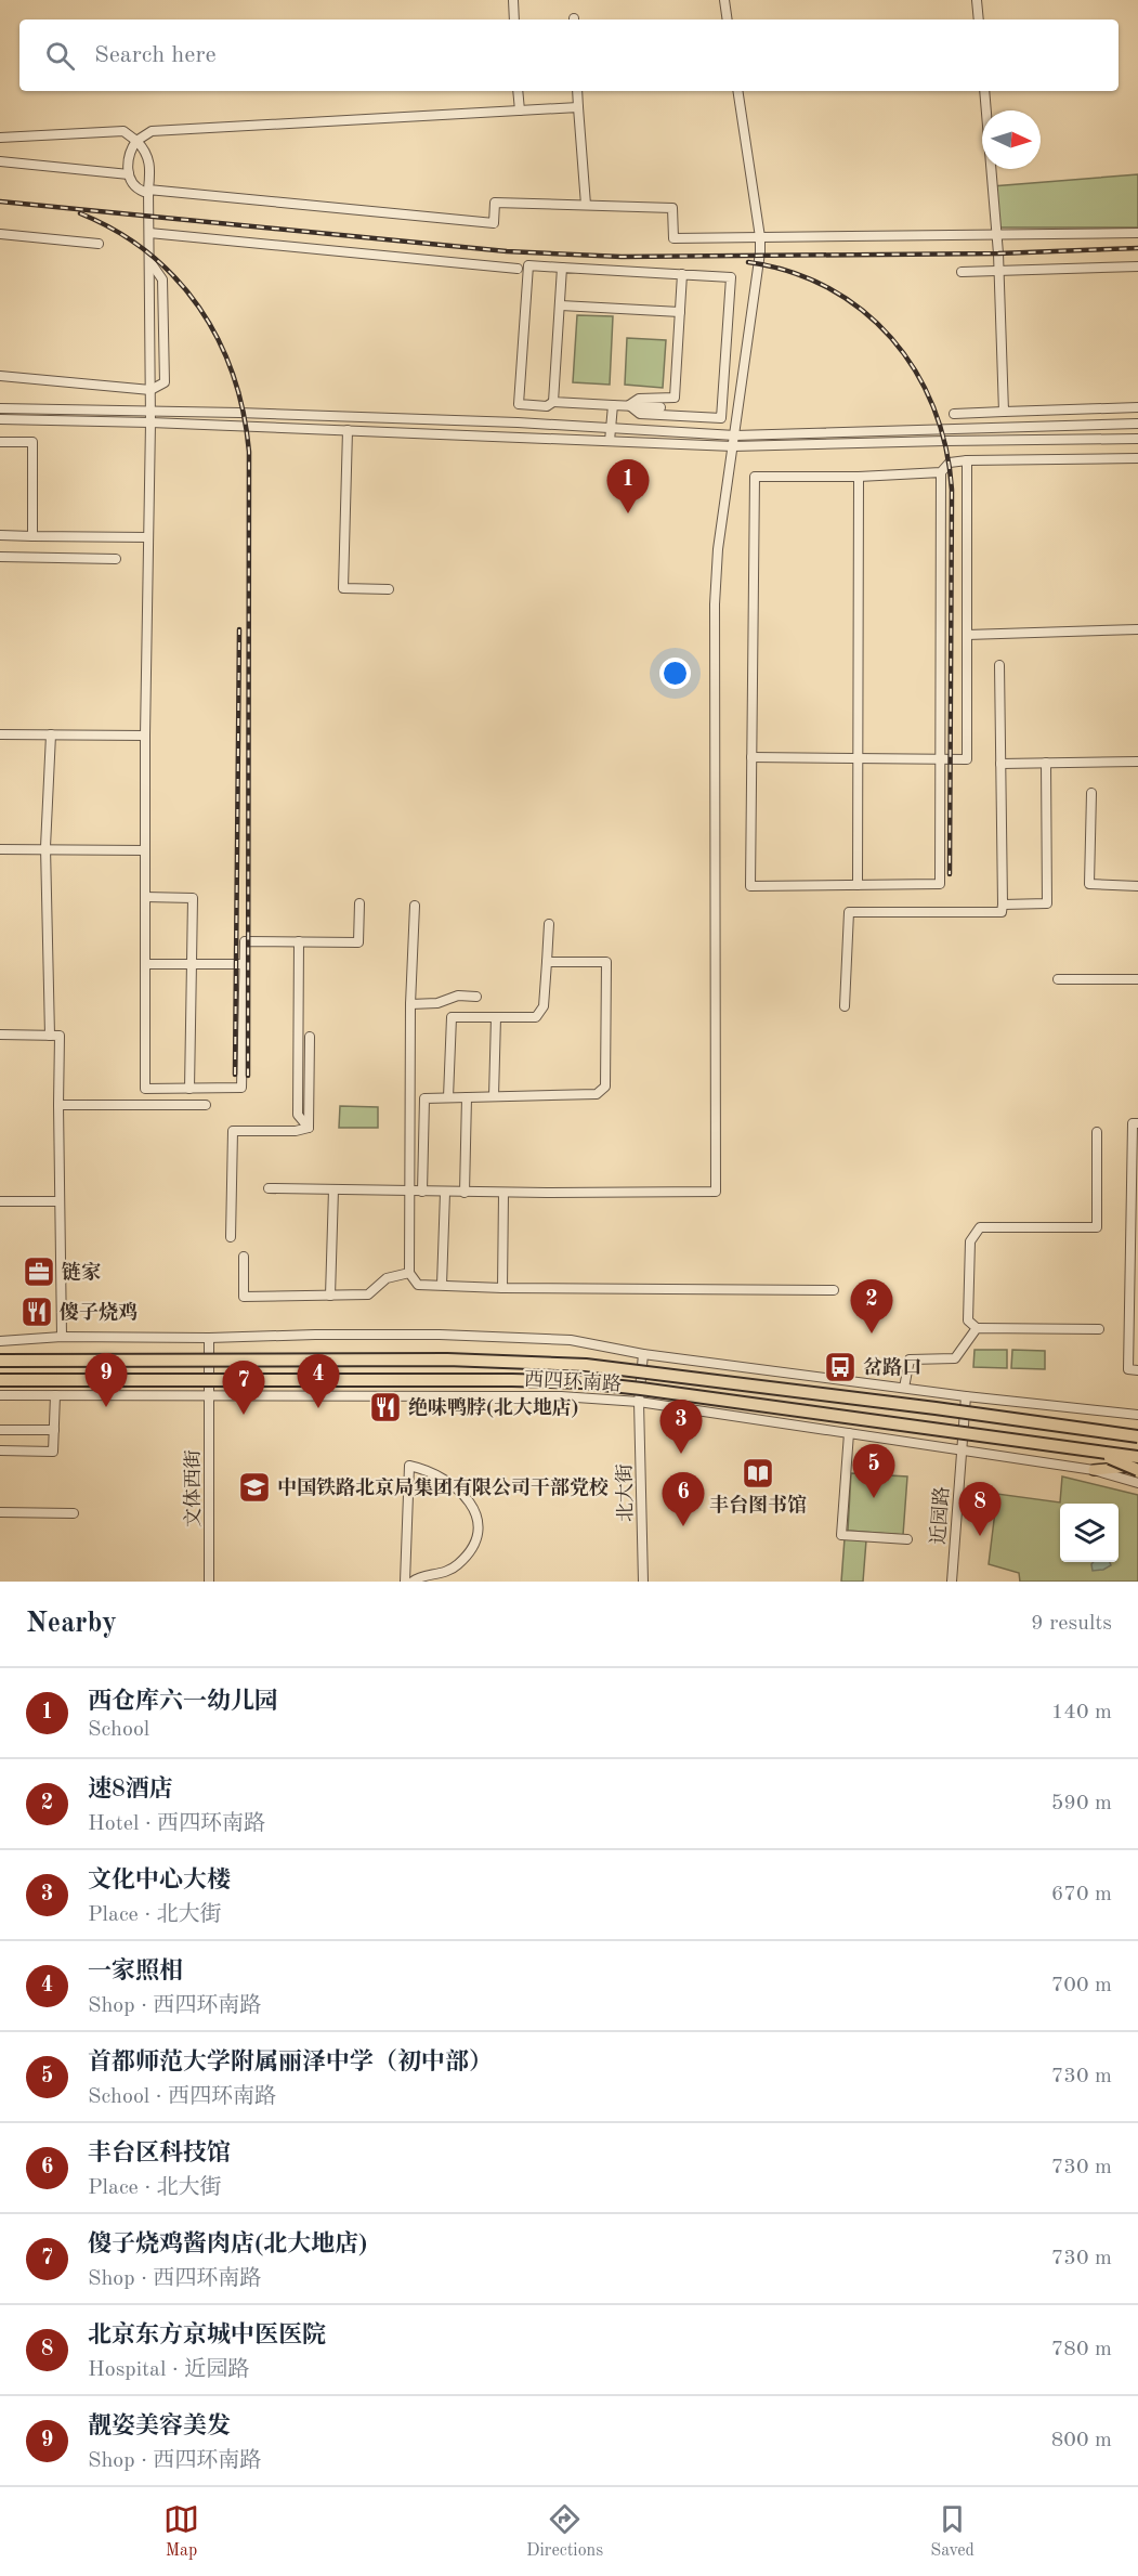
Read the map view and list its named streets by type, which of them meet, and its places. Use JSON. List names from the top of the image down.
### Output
{
  "streets": {
    "highway": ["西四环南路"],
    "street": ["文体西街", "北大街", "近园路"]
  },
  "crossings": [
    ["西四环南路", "文体西街"],
    ["西四环南路", "北大街"],
    ["西四环南路", "近园路"]
  ],
  "places": {
    "office": ["链家"],
    "restaurant": ["傻子烧鸡", "绝味鸭脖(北大地店)"],
    "bus stop": ["岔路口"],
    "library": ["丰台图书馆"],
    "school or university": ["中国铁路北京局集团有限公司干部党校"]
  },
  "north": "right",
  "page": {
    "search": "Search here",
    "pins": [
      "1",
      "2",
      "9",
      "4",
      "7",
      "3",
      "5",
      "6",
      "8"
    ],
    "heading": ["Nearby", "9 results"],
    "list": [
      {
        "mark": "1",
        "name": "西仓库六一幼儿园",
        "note": "School",
        "value": "140 m"
      },
      {
        "mark": "2",
        "name": "速8酒店",
        "note": "Hotel · 西四环南路",
        "value": "590 m"
      },
      {
        "mark": "3",
        "name": "文化中心大楼",
        "note": "Place · 北大街",
        "value": "670 m"
      },
      {
        "mark": "4",
        "name": "一家照相",
        "note": "Shop · 西四环南路",
        "value": "700 m"
      },
      {
        "mark": "5",
        "name": "首都师范大学附属丽泽中学（初中部）",
        "note": "School · 西四环南路",
        "value": "730 m"
      },
      {
        "mark": "6",
        "name": "丰台区科技馆",
        "note": "Place · 北大街",
        "value": "730 m"
      },
      {
        "mark": "7",
        "name": "傻子烧鸡酱肉店(北大地店)",
        "note": "Shop · 西四环南路",
        "value": "730 m"
      },
      {
        "mark": "8",
        "name": "北京东方京城中医医院",
        "note": "Hospital · 近园路",
        "value": "780 m"
      },
      {
        "mark": "9",
        "name": "靓姿美容美发",
        "note": "Shop · 西四环南路",
        "value": "800 m"
      }
    ],
    "nav": ["Map", "Directions", "Saved"]
  }
}
